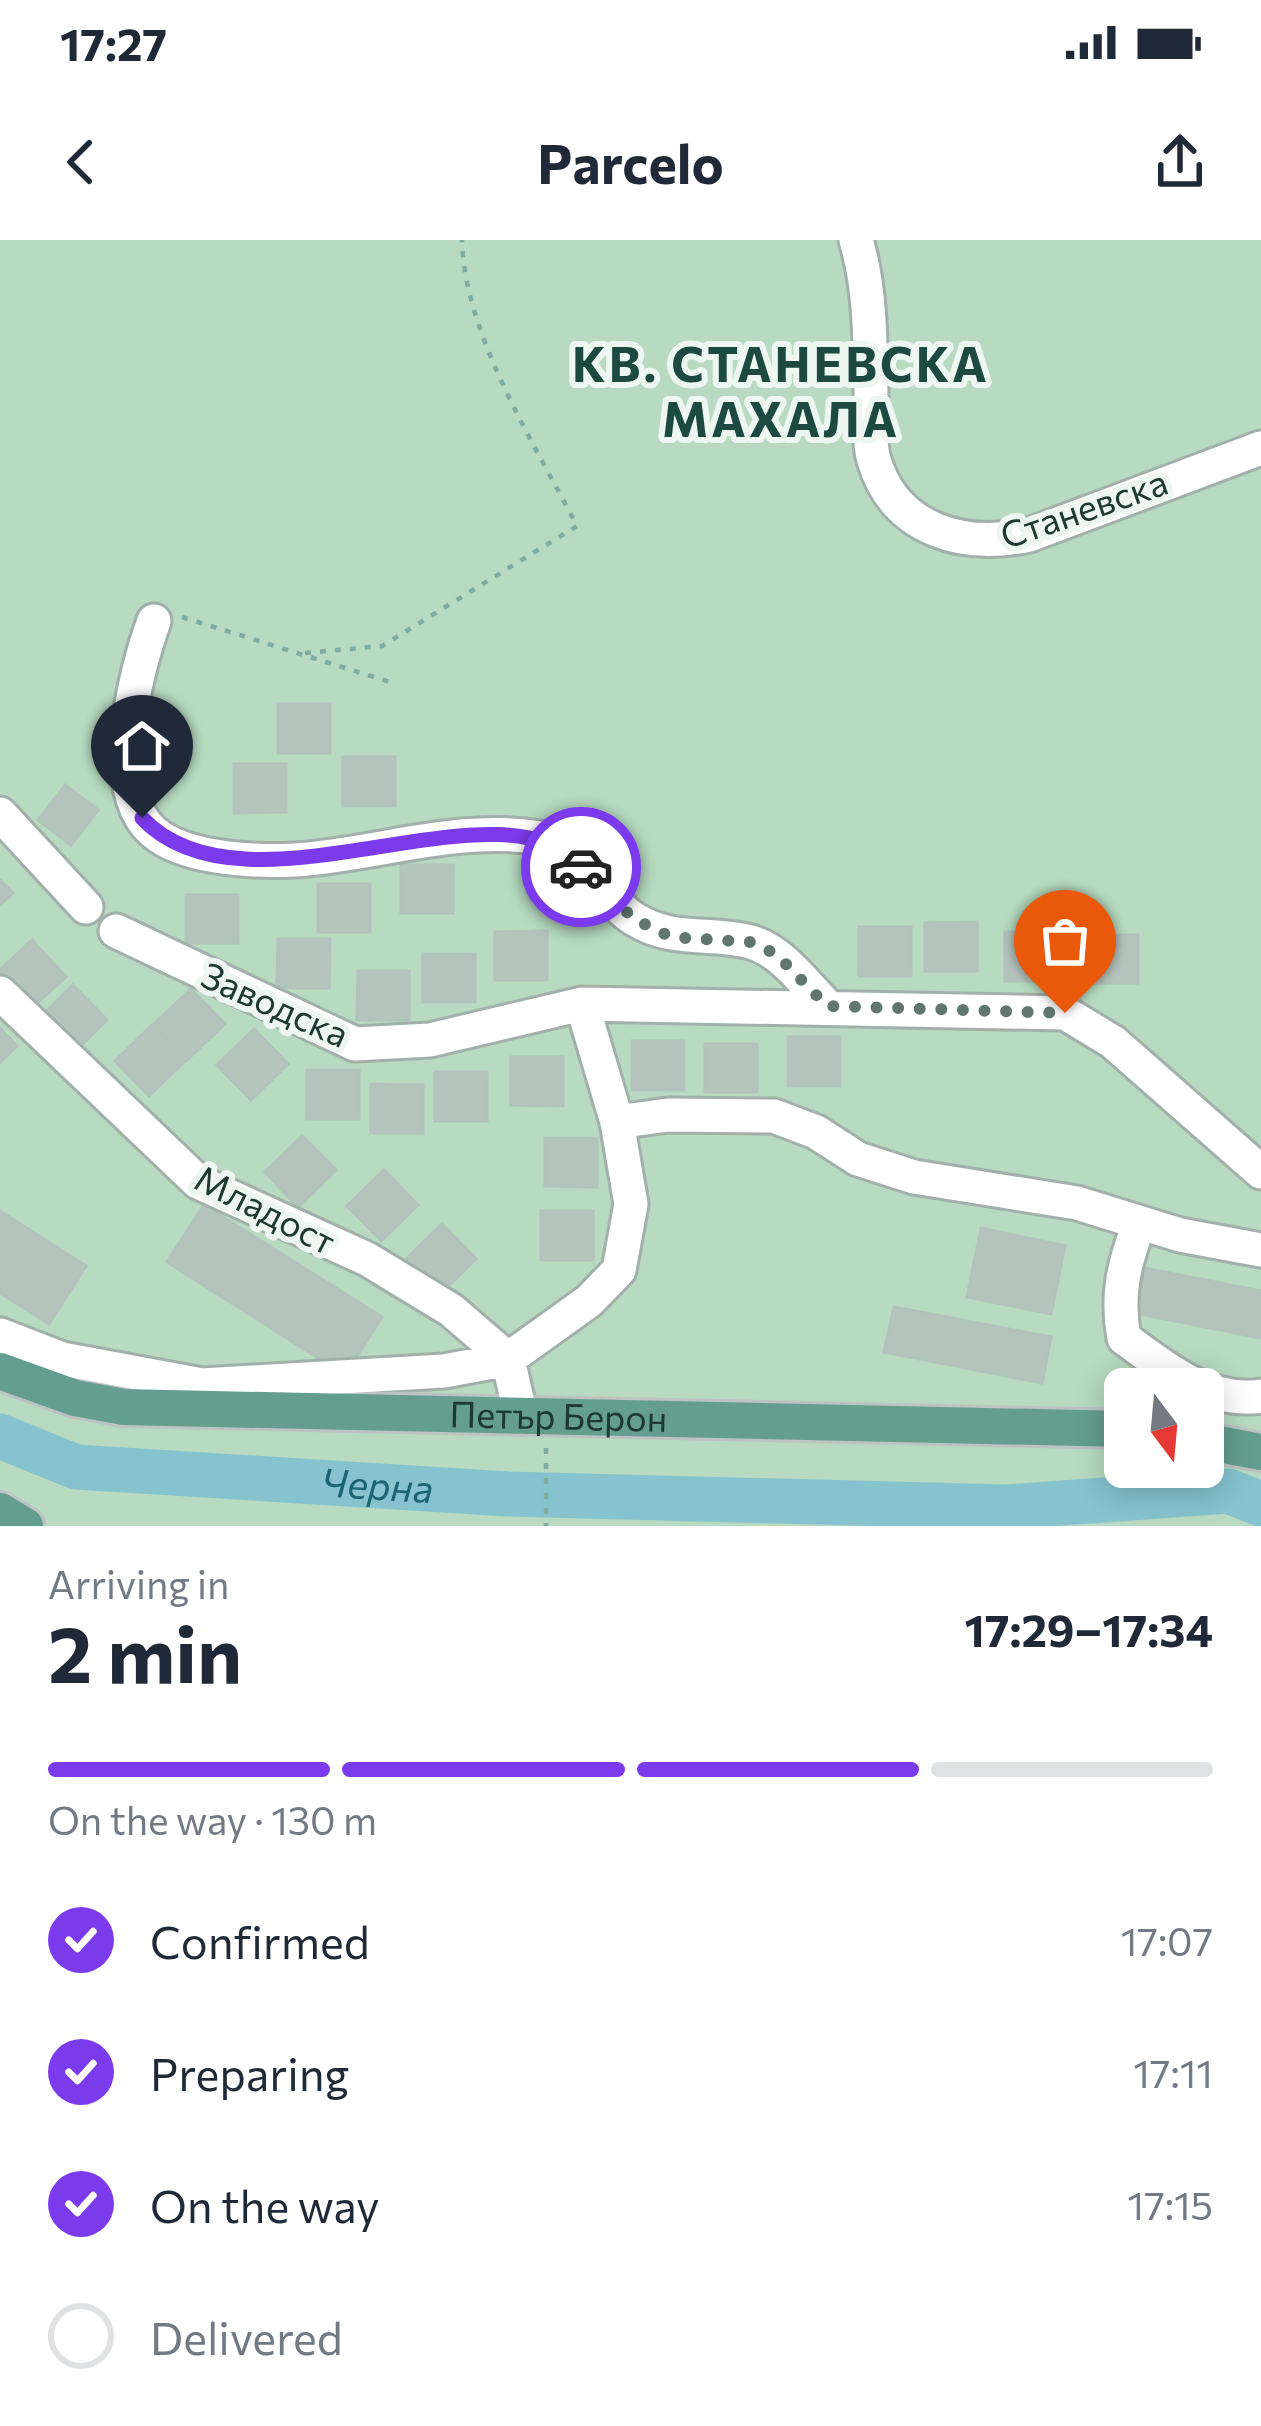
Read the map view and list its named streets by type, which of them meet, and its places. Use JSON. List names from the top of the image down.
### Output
{
  "streets": {
    "main road": ["Петър Берон"],
    "street": ["Станевска", "Заводска", "Младост"]
  },
  "districts": ["КВ. СТАНЕВСКА МАХАЛА"],
  "water": ["Черна"],
  "north": "bottom",
  "page": {
    "status": "17:27",
    "header": "Parcelo",
    "heading": ["2 min", "Arriving in", "17:29–17:34"],
    "bar": "On the way · 130 m",
    "list": [
      ["Confirmed", "17:07"],
      ["Preparing", "17:11"],
      ["On the way", "17:15"],
      "Delivered"
    ]
  }
}
